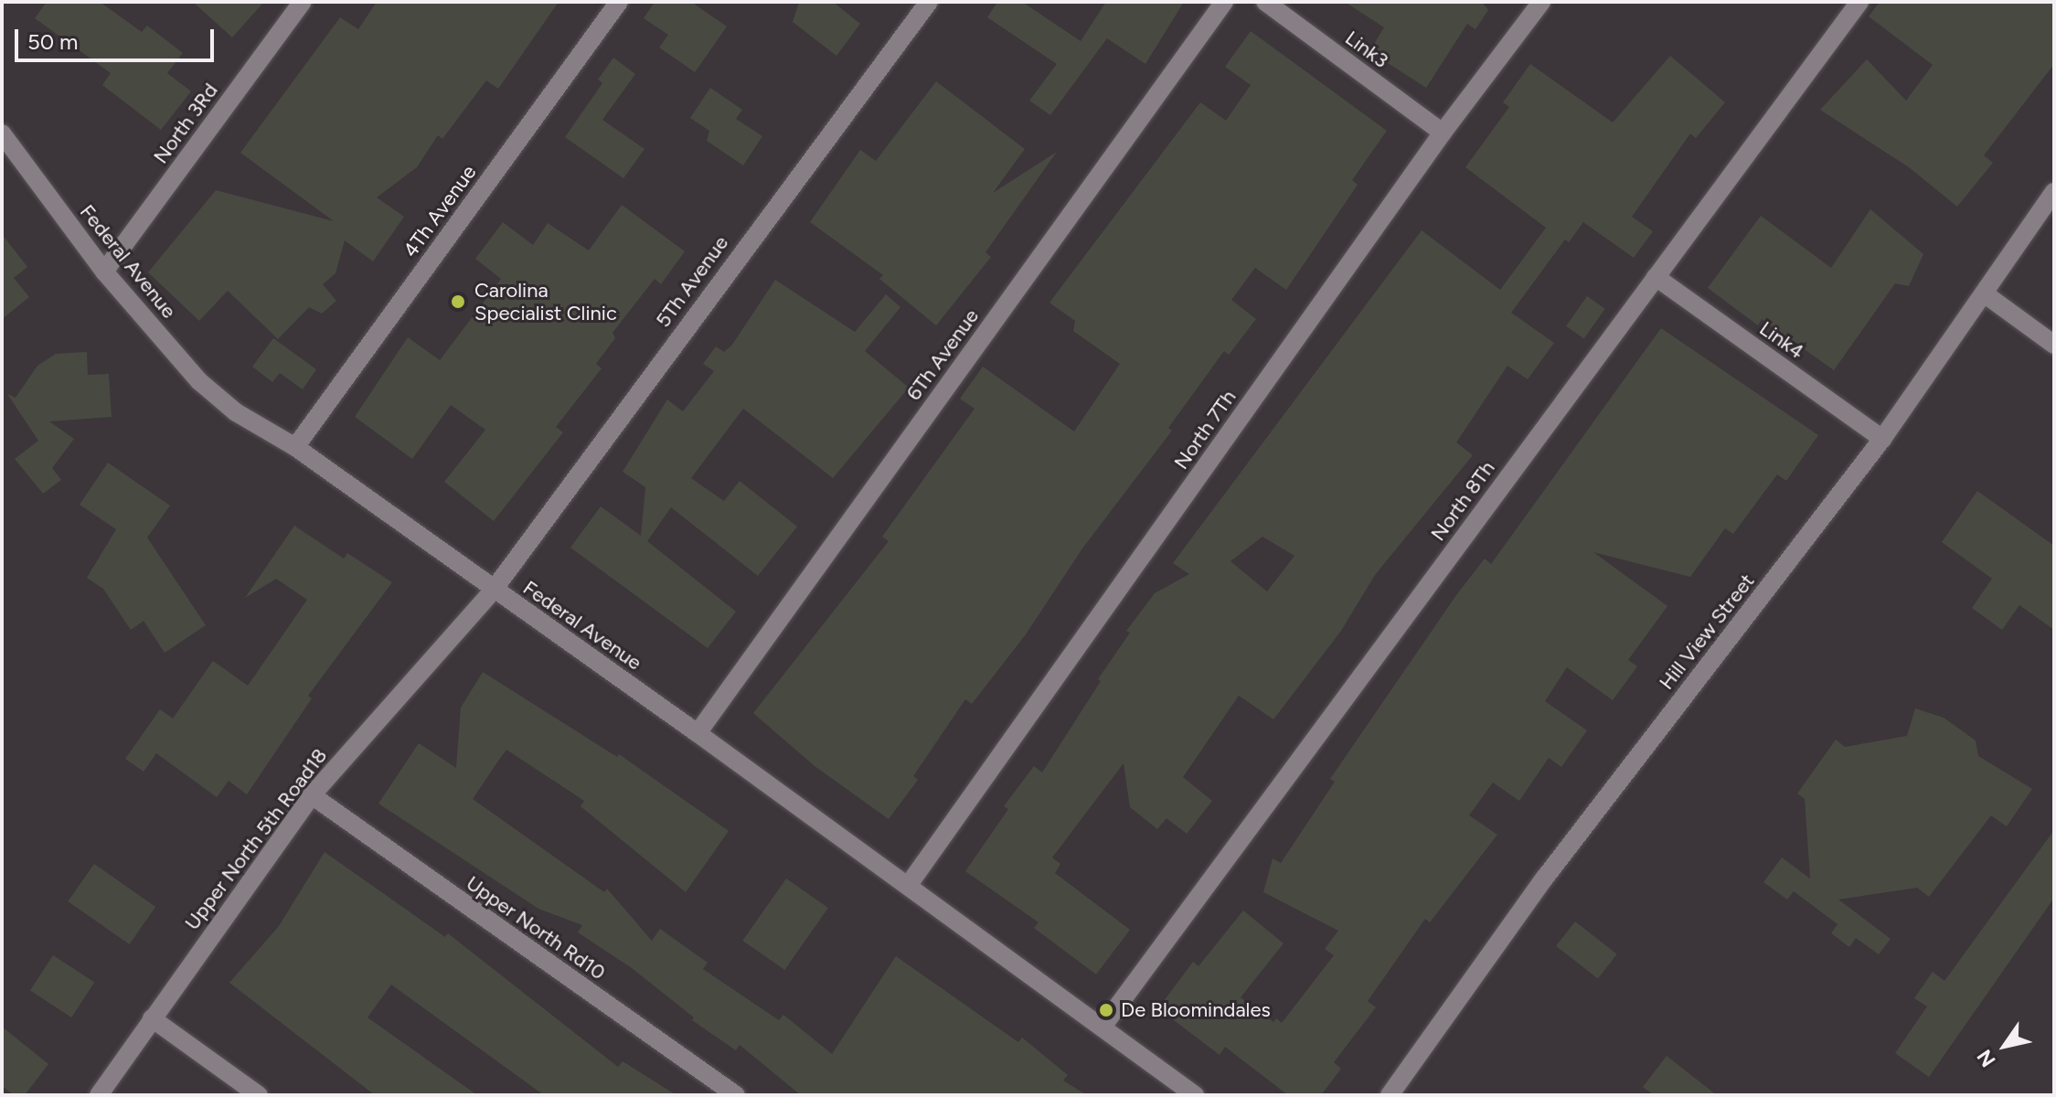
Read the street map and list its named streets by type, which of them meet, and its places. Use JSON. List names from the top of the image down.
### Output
{
  "streets": {
    "street": [
      "Link3",
      "North 3Rd",
      "4Th Avenue",
      "Federal Avenue",
      "5Th Avenue",
      "Link4",
      "6Th Avenue",
      "North 7Th",
      "North 8Th",
      "Hill View Street",
      "Upper North 5th Road18",
      "Upper North Rd10"
    ]
  },
  "crossings": [
    ["Link3", "North 7Th"],
    ["North 3Rd", "Federal Avenue"],
    ["4Th Avenue", "Federal Avenue"],
    ["Federal Avenue", "5Th Avenue"],
    ["Federal Avenue", "6Th Avenue"],
    ["Federal Avenue", "North 7Th"],
    ["Federal Avenue", "North 8Th"],
    ["Federal Avenue", "Upper North 5th Road18"],
    ["5Th Avenue", "Upper North 5th Road18"],
    ["Link4", "North 8Th"],
    ["Link4", "Hill View Street"],
    ["Upper North 5th Road18", "Upper North Rd10"]
  ],
  "places": ["Carolina Specialist Clinic", "De Bloomindales"],
  "scale_bar": "50 m",
  "north": "bottom left"
}
